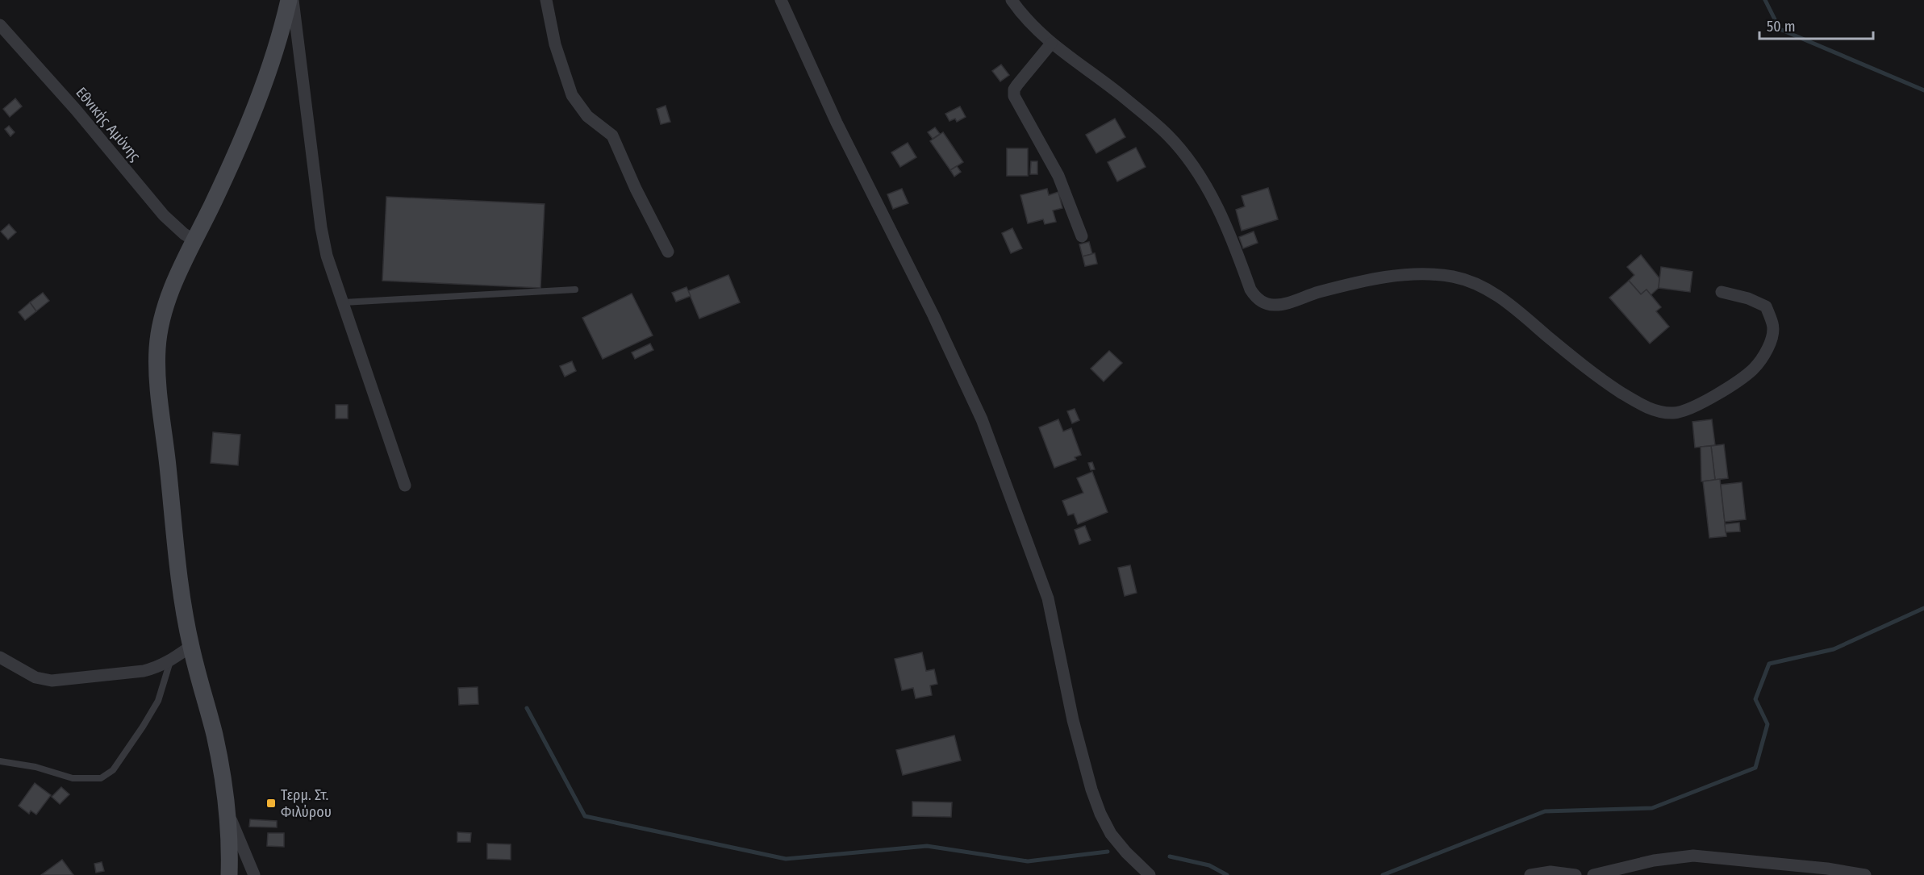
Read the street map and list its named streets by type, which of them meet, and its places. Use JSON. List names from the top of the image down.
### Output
{
  "streets": {
    "street": ["Εθνικής Αμύνης"]
  },
  "places": {
    "transit": ["Τερμ. Στ. Φιλύρου"]
  },
  "scale_bar": "50 m"
}
